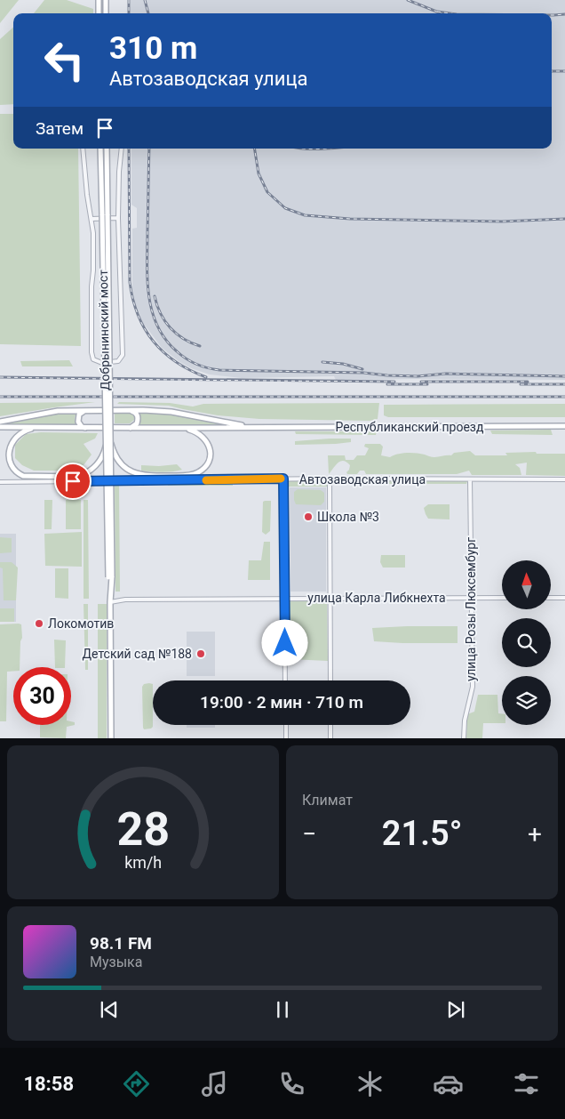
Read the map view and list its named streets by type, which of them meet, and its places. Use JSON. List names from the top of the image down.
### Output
{
  "streets": {
    "main road": ["Добрынинский мост", "Республиканский проезд"],
    "street": ["Автозаводская улица", "улица Карла Либкнехта", "улица Розы Люксембург"]
  },
  "crossings": [
    ["Добрынинский мост", "улица Карла Либкнехта"],
    ["Автозаводская улица", "улица Розы Люксембург"],
    ["улица Карла Либкнехта", "улица Розы Люксембург"]
  ],
  "places": ["Школа №3", "Локомотив", "Детский сад №188"],
  "north": "top",
  "page": {
    "turn": ["310 m", "Автозаводская улица"],
    "then": "Затем",
    "limit": "30",
    "trip": "19:00 · 2 мин · 710 m",
    "tile": "Климат",
    "heat": ["−", "21.5°", "+"],
    "song": ["98.1 FM", "Музыка"],
    "tabs": "18:58",
    "gauge": ["28", "km/h"]
  }
}
